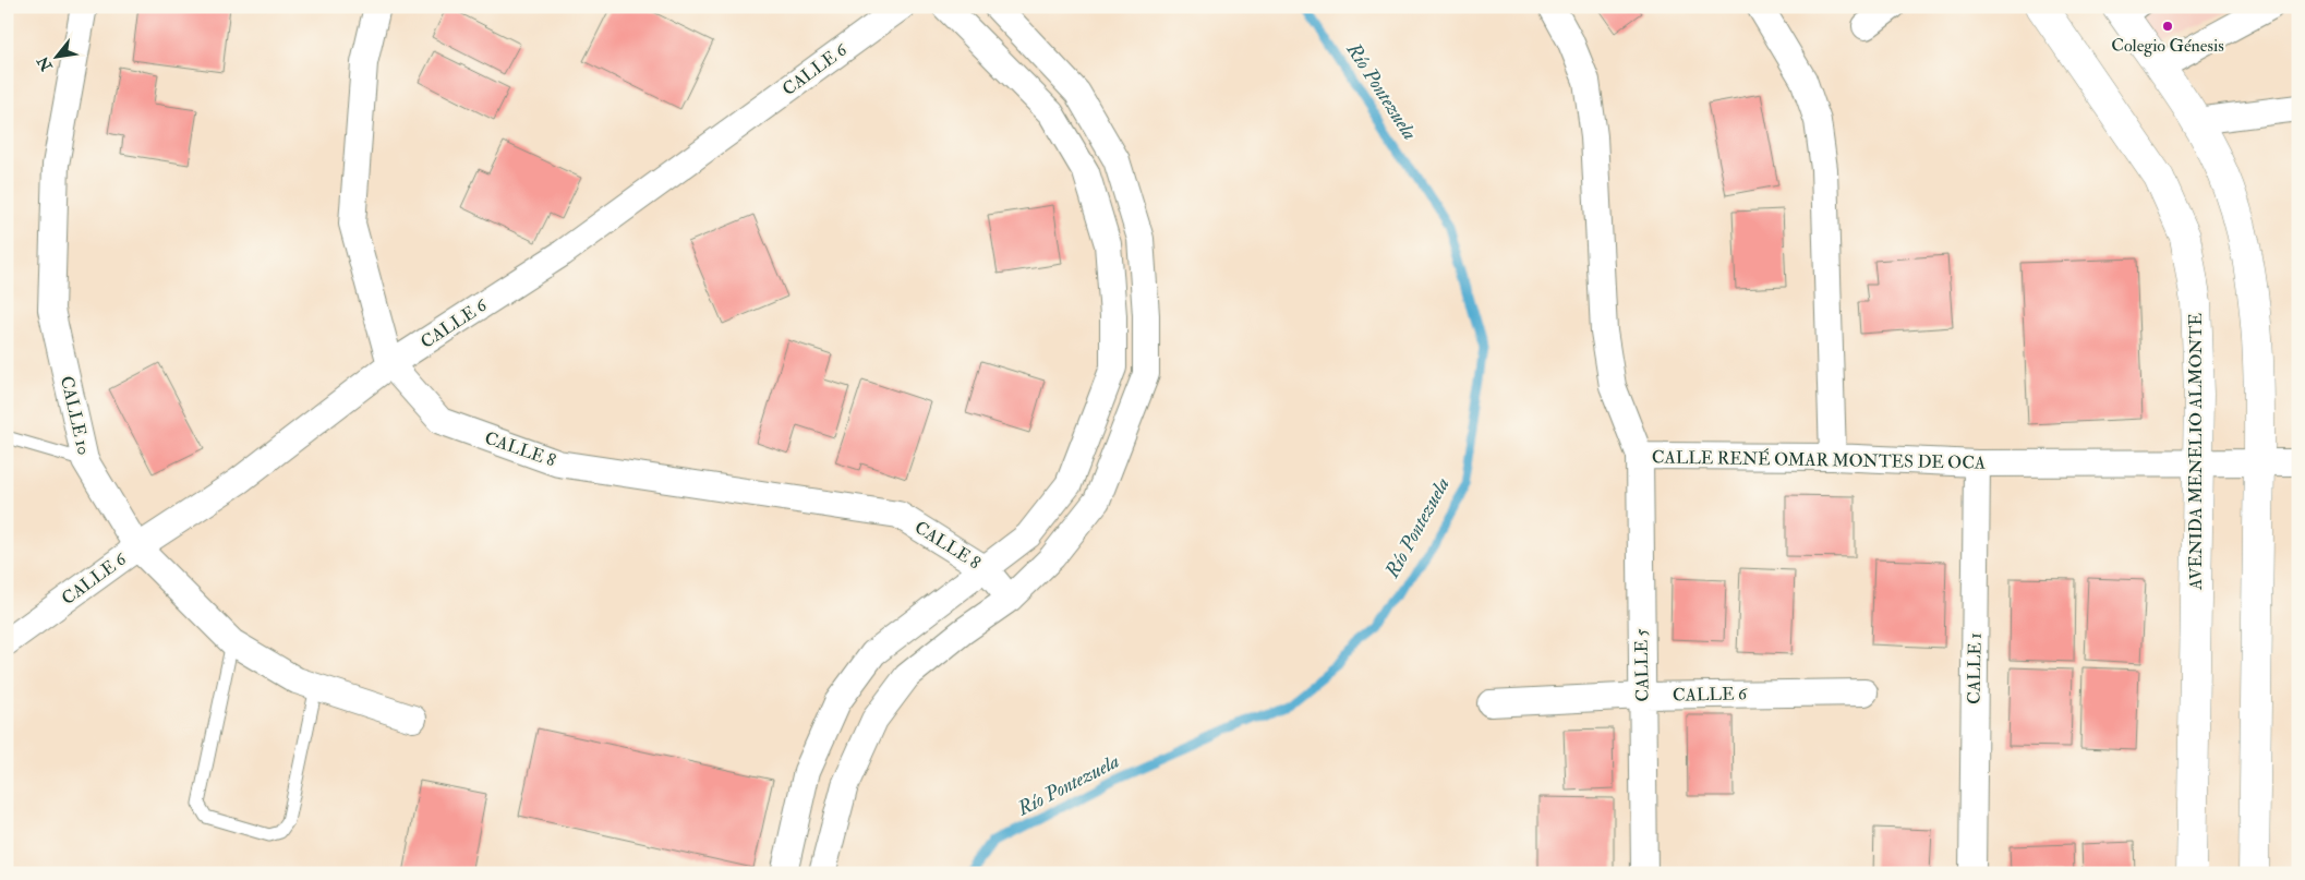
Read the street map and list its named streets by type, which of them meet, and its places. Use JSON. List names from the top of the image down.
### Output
{
  "streets": {
    "street": [
      "CALLE 6",
      "CALLE 10",
      "CALLE 8",
      "AVENIDA MENELIO ALMONTE",
      "CALLE RENÉ OMAR MONTES DE OCA",
      "CALLE 5",
      "CALLE 1"
    ]
  },
  "crossings": [
    ["CALLE 6", "CALLE 10"],
    ["CALLE 6", "CALLE 8"],
    ["CALLE 6", "CALLE 5"],
    ["AVENIDA MENELIO ALMONTE", "CALLE RENÉ OMAR MONTES DE OCA"],
    ["CALLE RENÉ OMAR MONTES DE OCA", "CALLE 5"],
    ["CALLE RENÉ OMAR MONTES DE OCA", "CALLE 1"]
  ],
  "water": ["Río Pontezuela"],
  "places": ["Colegio Génesis"],
  "north": "bottom left"
}
